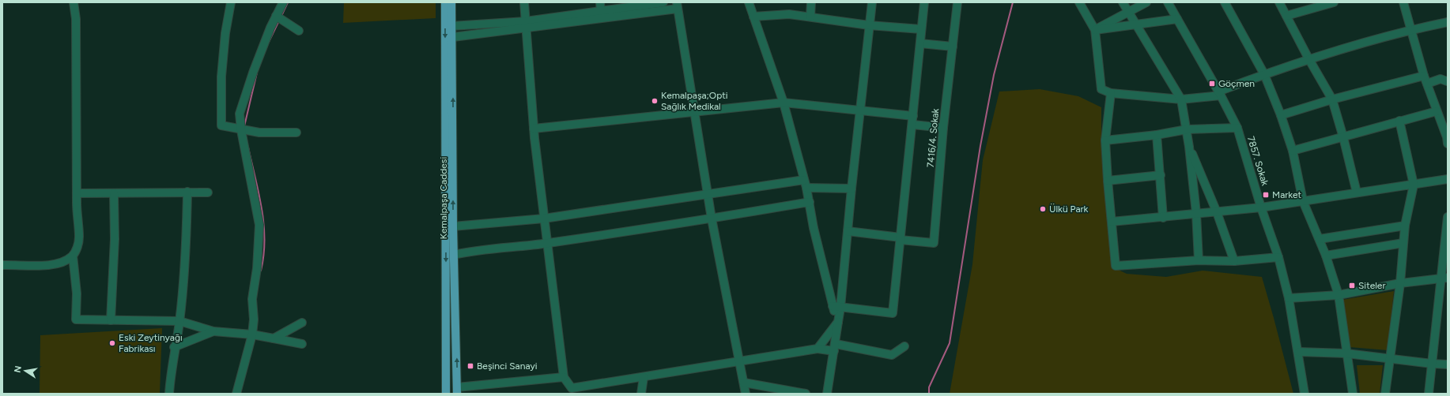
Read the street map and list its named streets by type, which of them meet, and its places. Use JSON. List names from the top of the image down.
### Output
{
  "streets": {
    "main road": ["Kemalpaşa Caddesi"],
    "street": ["7416/4. Sokak", "7857. Sokak"]
  },
  "places": {
    "transit": [
      "Göçmen",
      "Market",
      "Siteler",
      "Beşinci Sanayi"
    ],
    "other": ["Kemalpaşa;Opti Sağlık Medikal", "Ülkü Park", "Eski Zeytinyağı Fabrikası"]
  },
  "north": "left"
}
